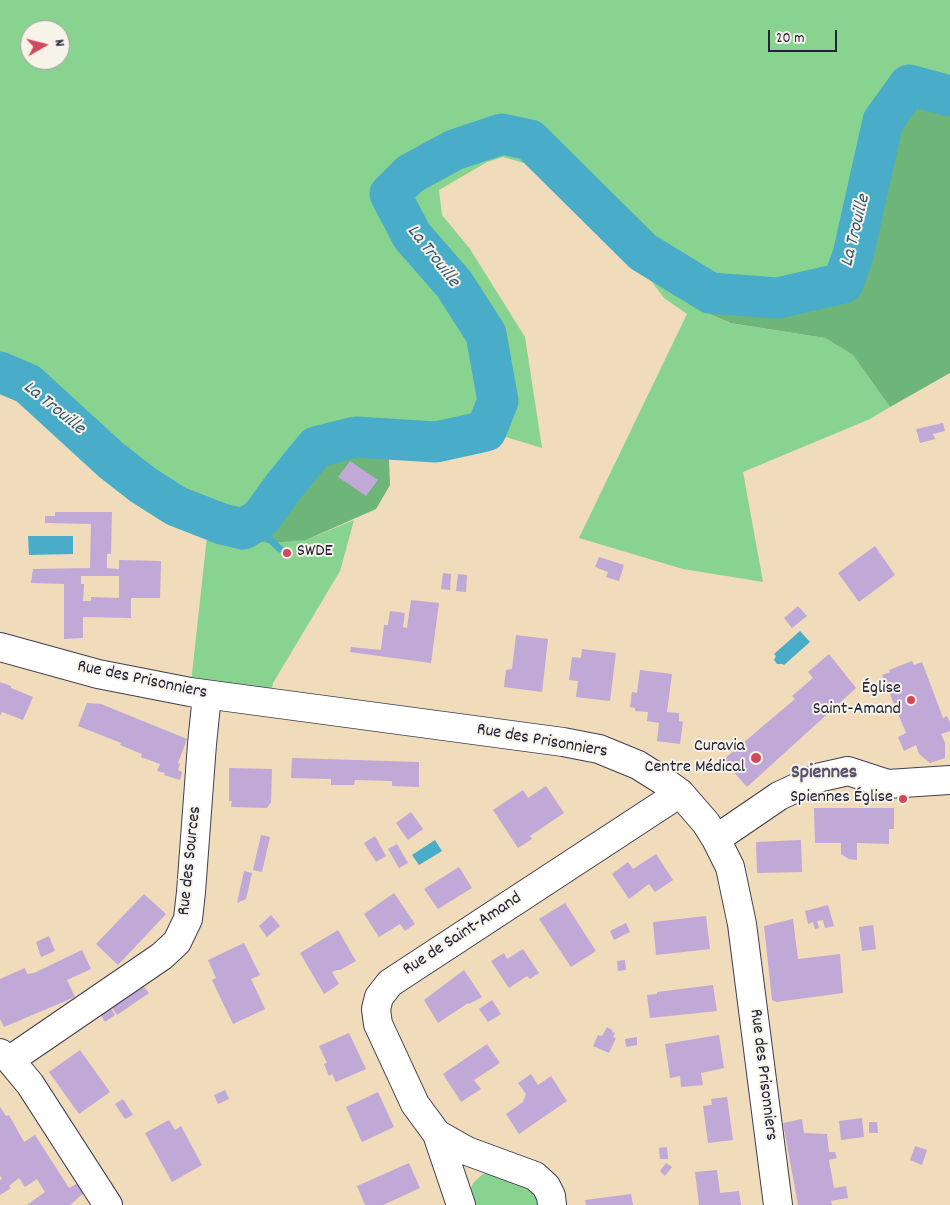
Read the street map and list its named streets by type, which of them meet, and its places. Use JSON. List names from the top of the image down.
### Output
{
  "streets": {
    "street": ["Rue des Prisonniers", "Rue des Sources", "Rue de Saint-Amand"]
  },
  "crossings": [
    ["Rue des Prisonniers", "Rue des Sources"],
    ["Rue des Prisonniers", "Rue de Saint-Amand"]
  ],
  "districts": ["Spiennes"],
  "water": ["La Trouille"],
  "places": [
    "SWDE",
    "Église Saint-Amand",
    "Curavia Centre Médical",
    "Spiennes Église"
  ],
  "scale_bar": "20 m",
  "north": "right"
}
